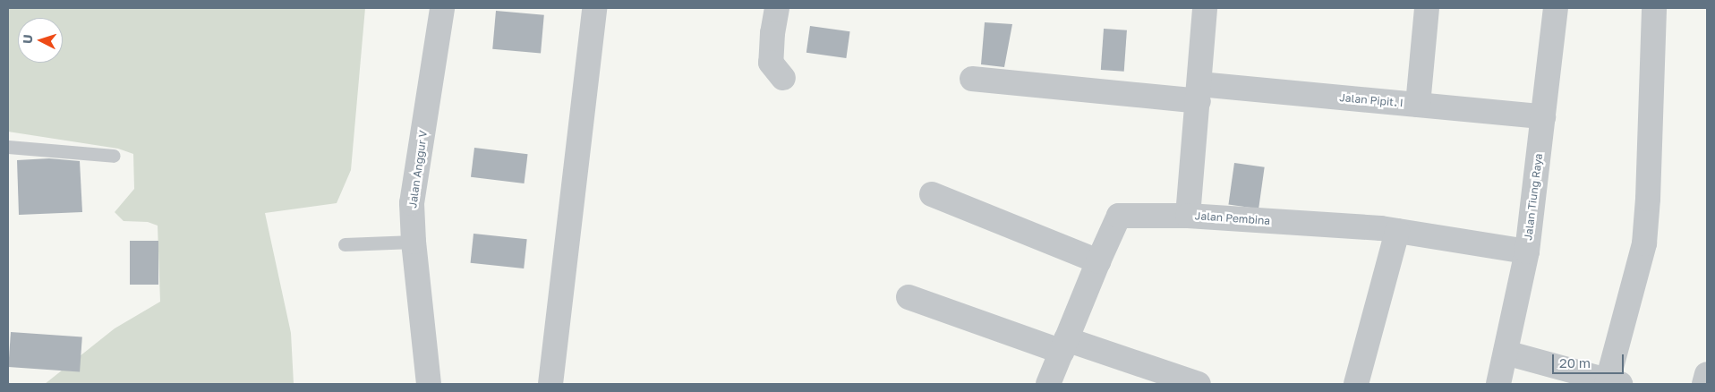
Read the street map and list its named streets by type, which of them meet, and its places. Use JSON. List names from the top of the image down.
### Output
{
  "streets": {
    "street": [
      "Jalan Pipit. I",
      "Jalan Anggur V",
      "Jalan Tiung Raya",
      "Jalan Pembina"
    ]
  },
  "crossings": [
    ["Jalan Pipit. I", "Jalan Tiung Raya"],
    ["Jalan Tiung Raya", "Jalan Pembina"]
  ],
  "scale_bar": "20 m",
  "north": "left"
}
